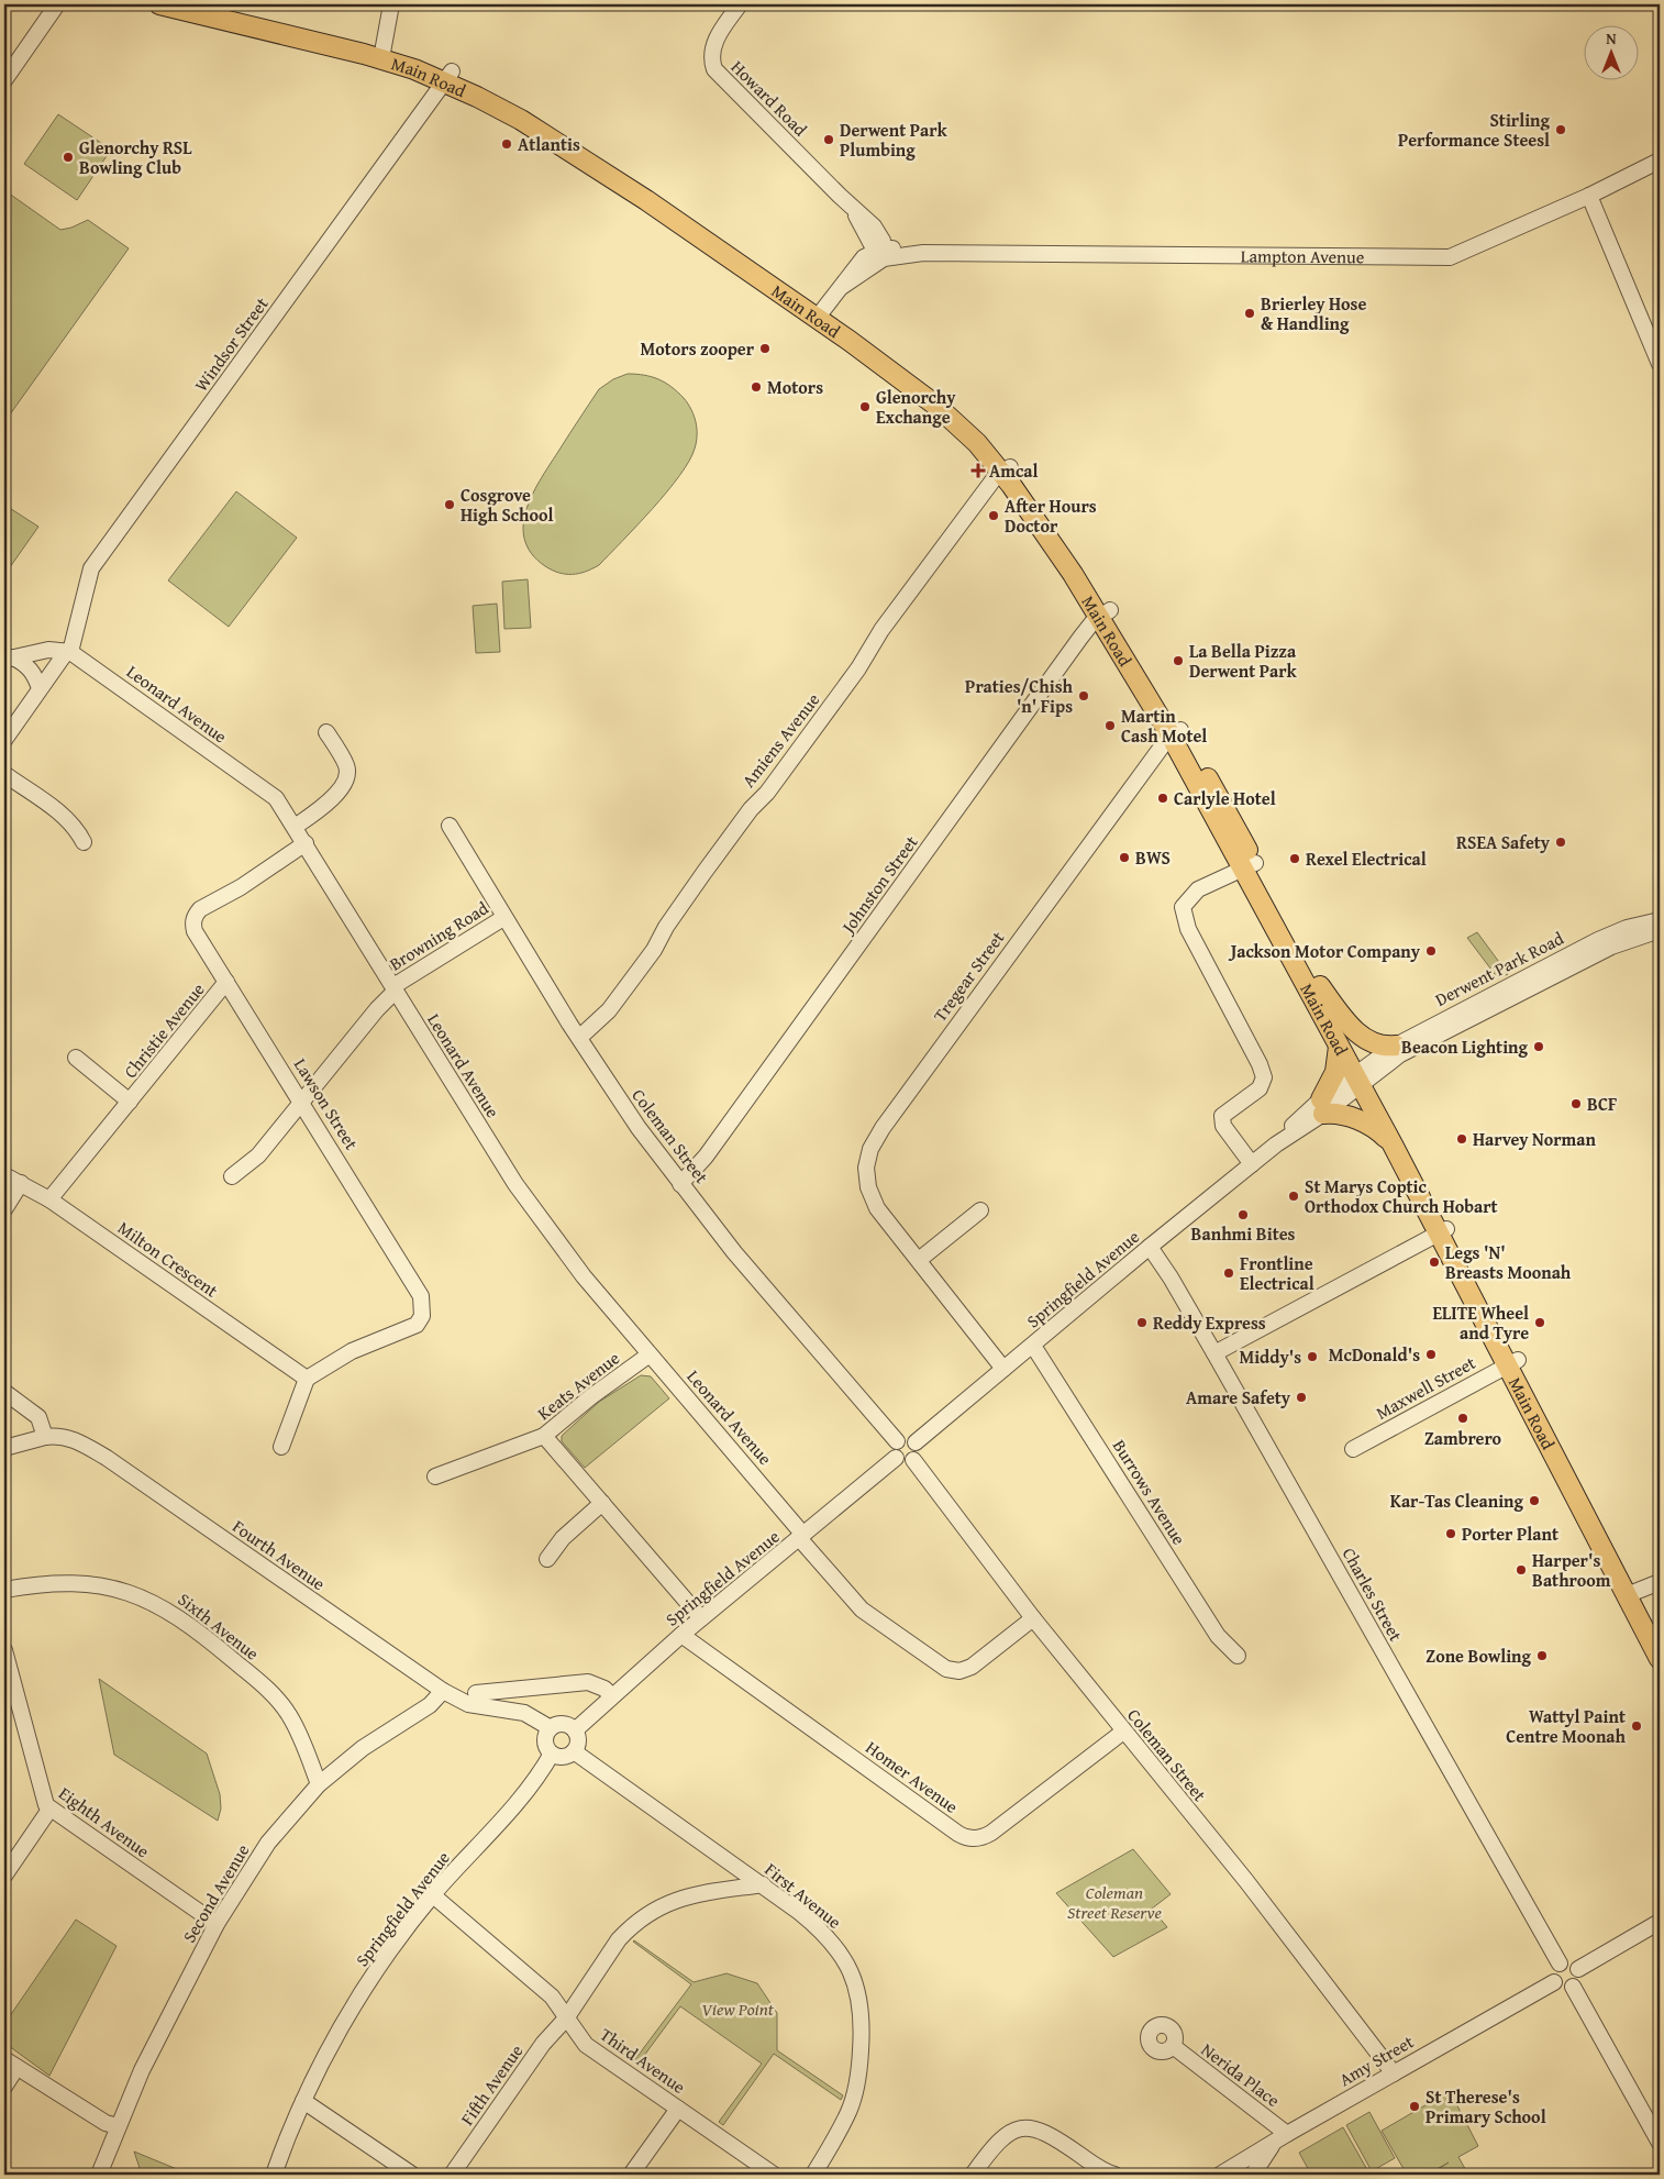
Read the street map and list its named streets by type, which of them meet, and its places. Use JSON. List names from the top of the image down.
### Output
{
  "streets": {
    "main road": ["Main Road"],
    "street": [
      "Howard Road",
      "Lampton Avenue",
      "Windsor Street",
      "Leonard Avenue",
      "Amiens Avenue",
      "Johnston Street",
      "Browning Road",
      "Derwent Park Road",
      "Tregear Street",
      "Christie Avenue",
      "Lawson Street",
      "Coleman Street",
      "Milton Crescent",
      "Springfield Avenue",
      "Keats Avenue",
      "Maxwell Street",
      "Burrows Avenue",
      "Fourth Avenue",
      "Charles Street",
      "Sixth Avenue",
      "Homer Avenue",
      "Eighth Avenue",
      "Second Avenue",
      "First Avenue",
      "Third Avenue",
      "Amy Street",
      "Nerida Place",
      "Fifth Avenue"
    ]
  },
  "crossings": [
    ["Main Road", "Windsor Street"],
    ["Main Road", "Amiens Avenue"],
    ["Main Road", "Johnston Street"],
    ["Main Road", "Derwent Park Road"],
    ["Main Road", "Tregear Street"],
    ["Main Road", "Springfield Avenue"],
    ["Main Road", "Maxwell Street"],
    ["Howard Road", "Lampton Avenue"],
    ["Windsor Street", "Leonard Avenue"],
    ["Leonard Avenue", "Browning Road"],
    ["Leonard Avenue", "Lawson Street"],
    ["Leonard Avenue", "Coleman Street"],
    ["Leonard Avenue", "Springfield Avenue"],
    ["Leonard Avenue", "Keats Avenue"],
    ["Amiens Avenue", "Coleman Street"],
    ["Johnston Street", "Coleman Street"],
    ["Browning Road", "Lawson Street"],
    ["Browning Road", "Coleman Street"],
    ["Derwent Park Road", "Springfield Avenue"],
    ["Tregear Street", "Springfield Avenue"],
    ["Christie Avenue", "Lawson Street"],
    ["Christie Avenue", "Milton Crescent"],
    ["Lawson Street", "Milton Crescent"],
    ["Coleman Street", "Springfield Avenue"],
    ["Coleman Street", "Homer Avenue"],
    ["Coleman Street", "Amy Street"],
    ["Springfield Avenue", "Burrows Avenue"],
    ["Springfield Avenue", "Fourth Avenue"],
    ["Springfield Avenue", "Charles Street"],
    ["Springfield Avenue", "Homer Avenue"],
    ["Springfield Avenue", "First Avenue"],
    ["Springfield Avenue", "Third Avenue"],
    ["Fourth Avenue", "Second Avenue"],
    ["Fourth Avenue", "First Avenue"],
    ["Charles Street", "Amy Street"],
    ["Sixth Avenue", "Second Avenue"],
    ["Eighth Avenue", "Second Avenue"],
    ["First Avenue", "Fifth Avenue"],
    ["Third Avenue", "Fifth Avenue"],
    ["Amy Street", "Nerida Place"]
  ],
  "parks": ["Coleman Street Reserve", "View Point"],
  "places": {
    "other": [
      "Stirling Performance Steesl",
      "Derwent Park Plumbing",
      "Atlantis",
      "Glenorchy RSL Bowling Club",
      "Brierley Hose & Handling",
      "Motors zooper",
      "Motors",
      "Glenorchy Exchange",
      "Cosgrove High School",
      "After Hours Doctor",
      "La Bella Pizza Derwent Park",
      "Praties/Chish 'n' Fips",
      "Martin Cash Motel",
      "Carlyle Hotel",
      "RSEA Safety",
      "BWS",
      "Rexel Electrical",
      "Jackson Motor Company",
      "Beacon Lighting",
      "BCF",
      "Harvey Norman",
      "St Marys Coptic Orthodox Church Hobart",
      "Banhmi Bites",
      "Legs 'N' Breasts Moonah",
      "Frontline Electrical",
      "Reddy Express",
      "ELITE Wheel and Tyre",
      "McDonald's",
      "Middy's",
      "Amare Safety",
      "Zambrero",
      "Kar-Tas Cleaning",
      "Porter Plant",
      "Harper's Bathroom",
      "Zone Bowling",
      "Wattyl Paint Centre Moonah",
      "St Therese's Primary School"
    ],
    "health": ["Amcal"]
  },
  "north": "top"
}
